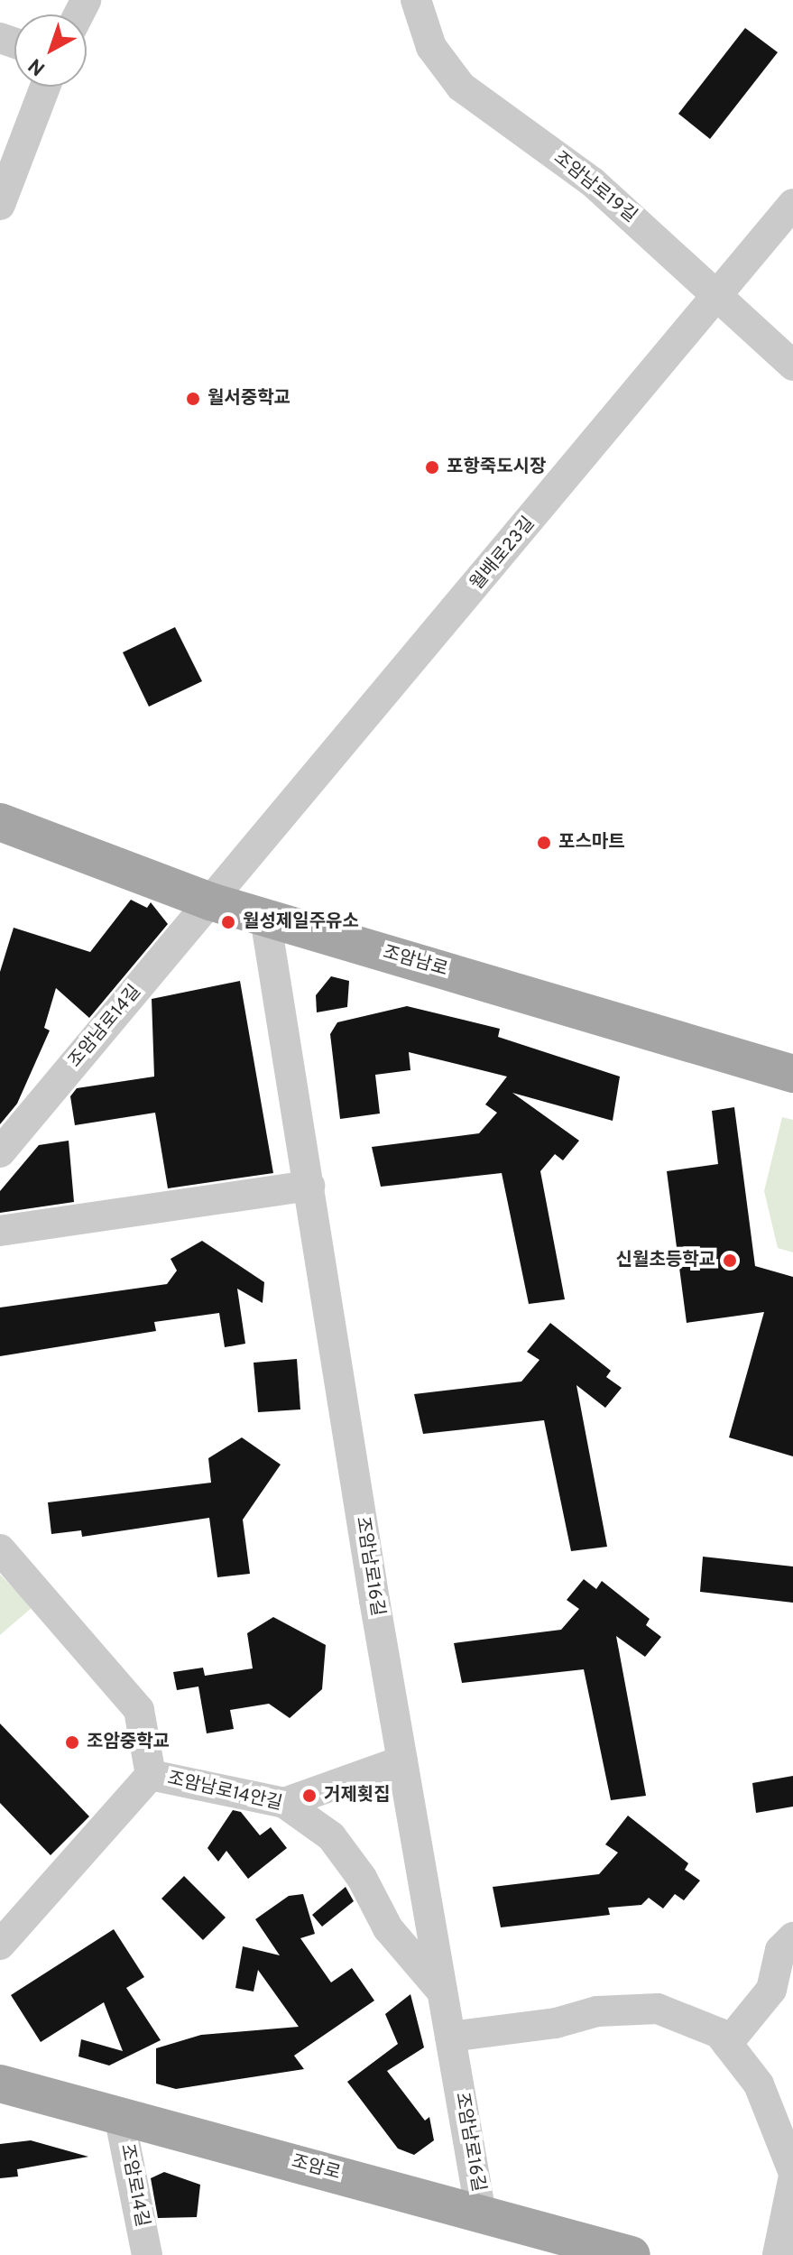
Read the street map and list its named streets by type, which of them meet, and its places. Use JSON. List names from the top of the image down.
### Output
{
  "streets": {
    "main road": ["조암남로", "조암로"],
    "street": [
      "조암남로19길",
      "월배로23길",
      "조암남로14길",
      "조암남로16길",
      "조암남로14안길",
      "조암로14길"
    ]
  },
  "crossings": [
    ["조암남로19길", "월배로23길"],
    ["월배로23길", "조암남로"],
    ["월배로23길", "조암남로14길"],
    ["조암남로", "조암남로14길"],
    ["조암남로", "조암남로16길"],
    ["조암남로16길", "조암남로14안길"],
    ["조암남로16길", "조암로"],
    ["조암로", "조암로14길"]
  ],
  "places": [
    "월서중학교",
    "포항죽도시장",
    "포스마트",
    "월성제일주유소",
    "신월초등학교",
    "조암중학교",
    "거제횟집"
  ],
  "north": "bottom left"
}
